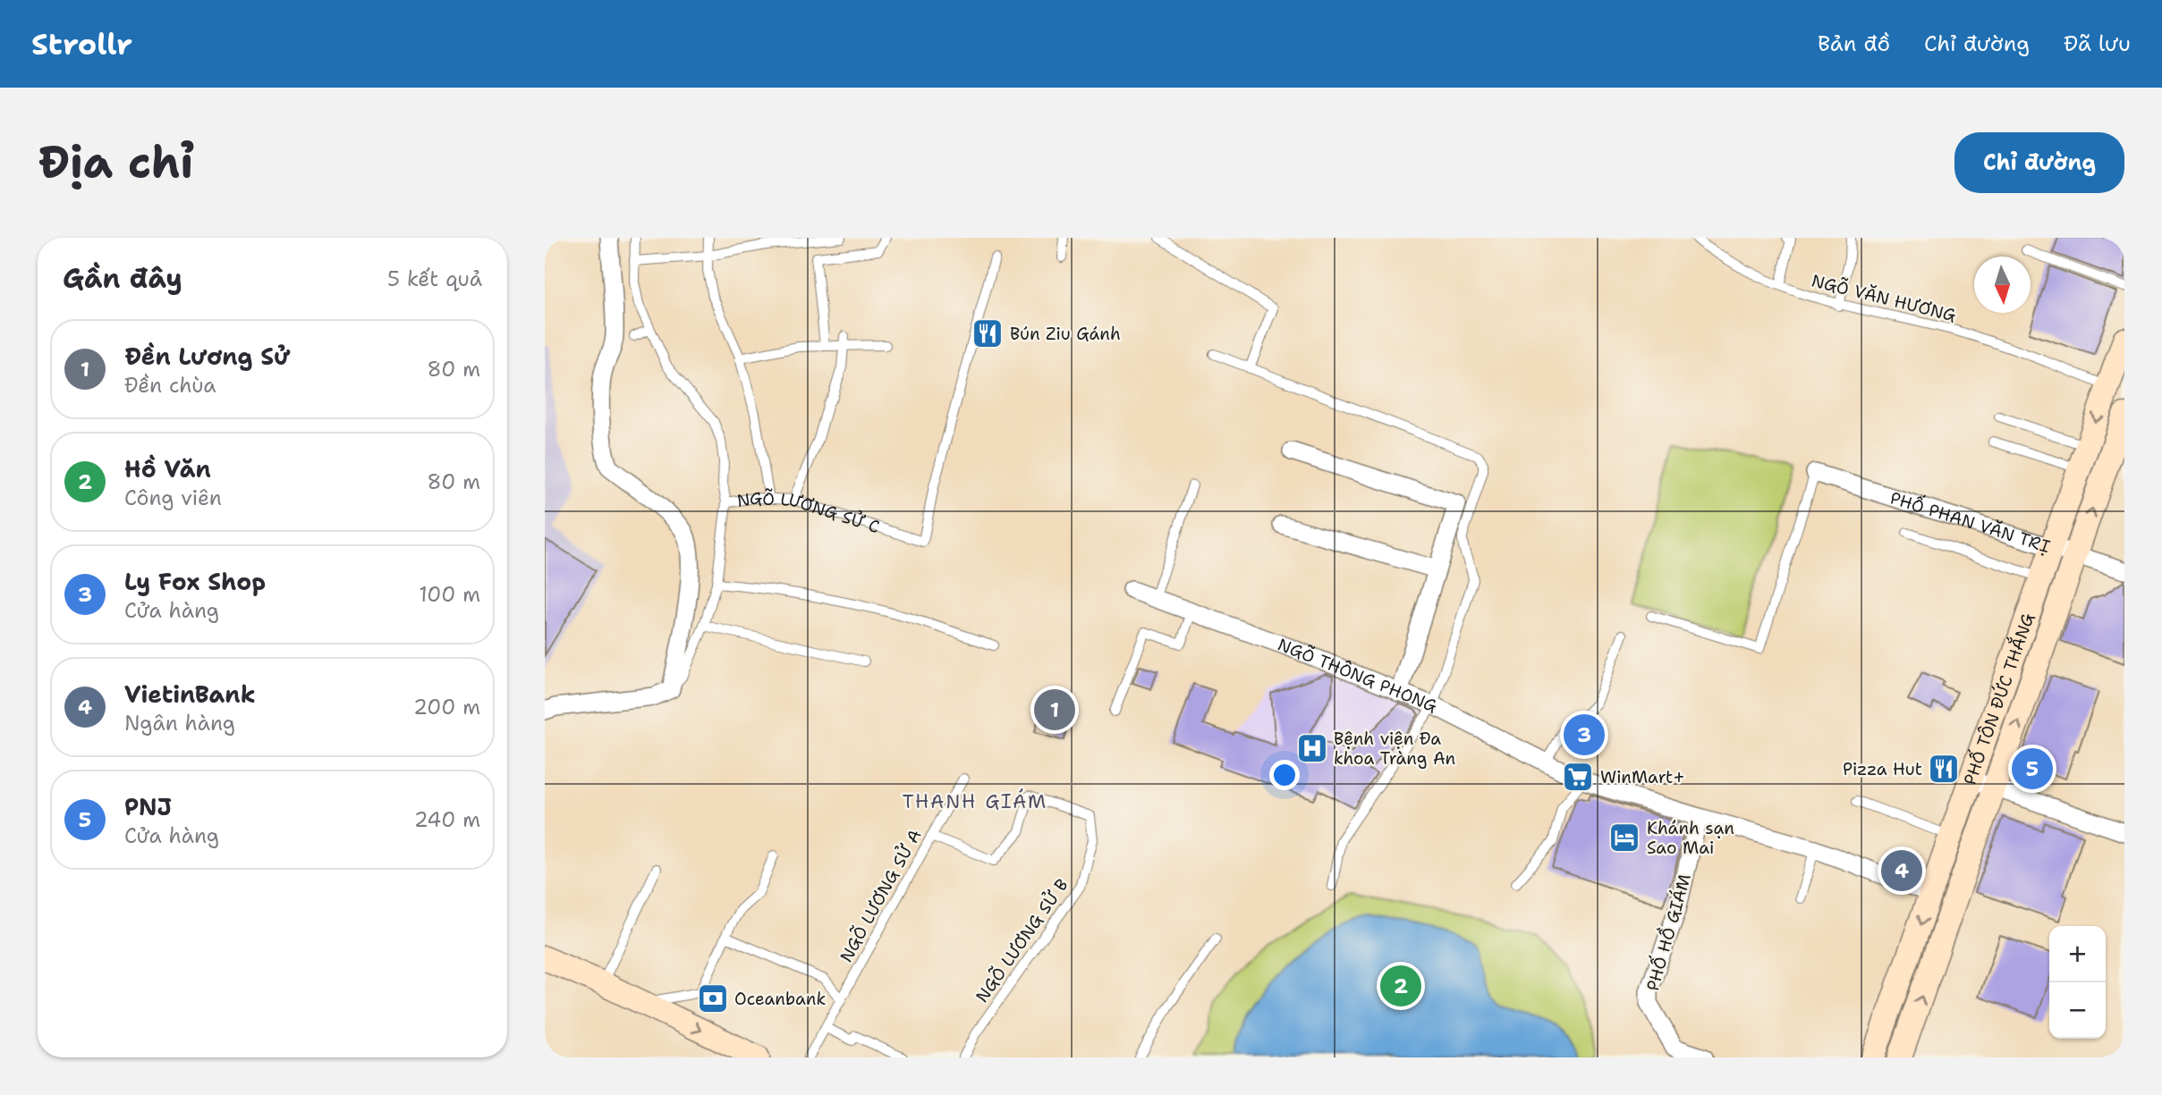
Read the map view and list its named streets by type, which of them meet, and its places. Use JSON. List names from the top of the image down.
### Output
{
  "streets": {
    "main road": ["PHỐ TÔN ĐỨC THẮNG"],
    "street": ["PHỐ PHAN VĂN TRỊ", "NGÕ THÔNG PHONG", "PHỐ HỒ GIÁM"],
    "lane": [
      "NGÕ VĂN HƯƠNG",
      "NGÕ LƯƠNG SỬ C",
      "NGÕ LƯƠNG SỬ A",
      "NGÕ LƯƠNG SỬ B"
    ]
  },
  "crossings": [
    ["NGÕ VĂN HƯƠNG", "PHỐ TÔN ĐỨC THẮNG"],
    ["PHỐ PHAN VĂN TRỊ", "PHỐ TÔN ĐỨC THẮNG"],
    ["NGÕ THÔNG PHONG", "PHỐ TÔN ĐỨC THẮNG"],
    ["NGÕ THÔNG PHONG", "PHỐ HỒ GIÁM"],
    ["NGÕ LƯƠNG SỬ A", "NGÕ LƯƠNG SỬ B"]
  ],
  "districts": ["THANH GIÁM"],
  "places": {
    "restaurant": ["Bún Ziu Gánh", "Pizza Hut"],
    "hospital": ["Bệnh viện Đa khoa Tràng An"],
    "supermarket": ["WinMart+"],
    "hotel": ["Khánh sạn Sao Mai"],
    "bank": ["Oceanbank"]
  },
  "north": "bottom",
  "page": {
    "header": "Strollr",
    "nav": ["Bản đồ", "Chỉ đường", "Đã lưu"],
    "buttons": "Chỉ đường",
    "title": "Địa chỉ",
    "heading": ["Gần đây", "5 kết quả"],
    "list": [
      {
        "mark": "1",
        "name": "Đền Lương Sử",
        "note": "Đền chùa",
        "value": "80 m"
      },
      {
        "mark": "2",
        "name": "Hồ Văn",
        "note": "Công viên",
        "value": "80 m"
      },
      {
        "mark": "3",
        "name": "Ly Fox Shop",
        "note": "Cửa hàng",
        "value": "100 m"
      },
      {
        "mark": "4",
        "name": "VietinBank",
        "note": "Ngân hàng",
        "value": "200 m"
      },
      {
        "mark": "5",
        "name": "PNJ",
        "note": "Cửa hàng",
        "value": "240 m"
      }
    ],
    "pins": [
      "1",
      "3",
      "5",
      "4",
      "2"
    ],
    "map_buttons": ["+", "−"]
  }
}
